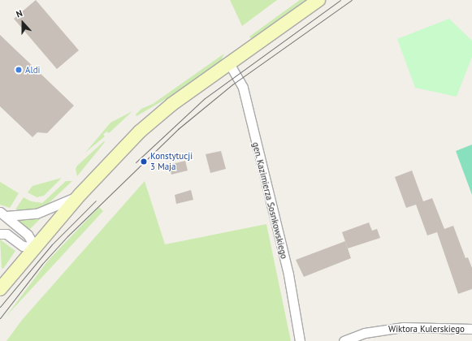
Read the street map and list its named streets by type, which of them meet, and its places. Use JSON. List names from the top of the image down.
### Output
{
  "streets": {
    "street": ["gen. Kazimierza Sosnkowskiego", "Wiktora Kulerskiego"]
  },
  "places": ["Aldi", "Konstytucji 3 Maja"],
  "north": "top"
}
